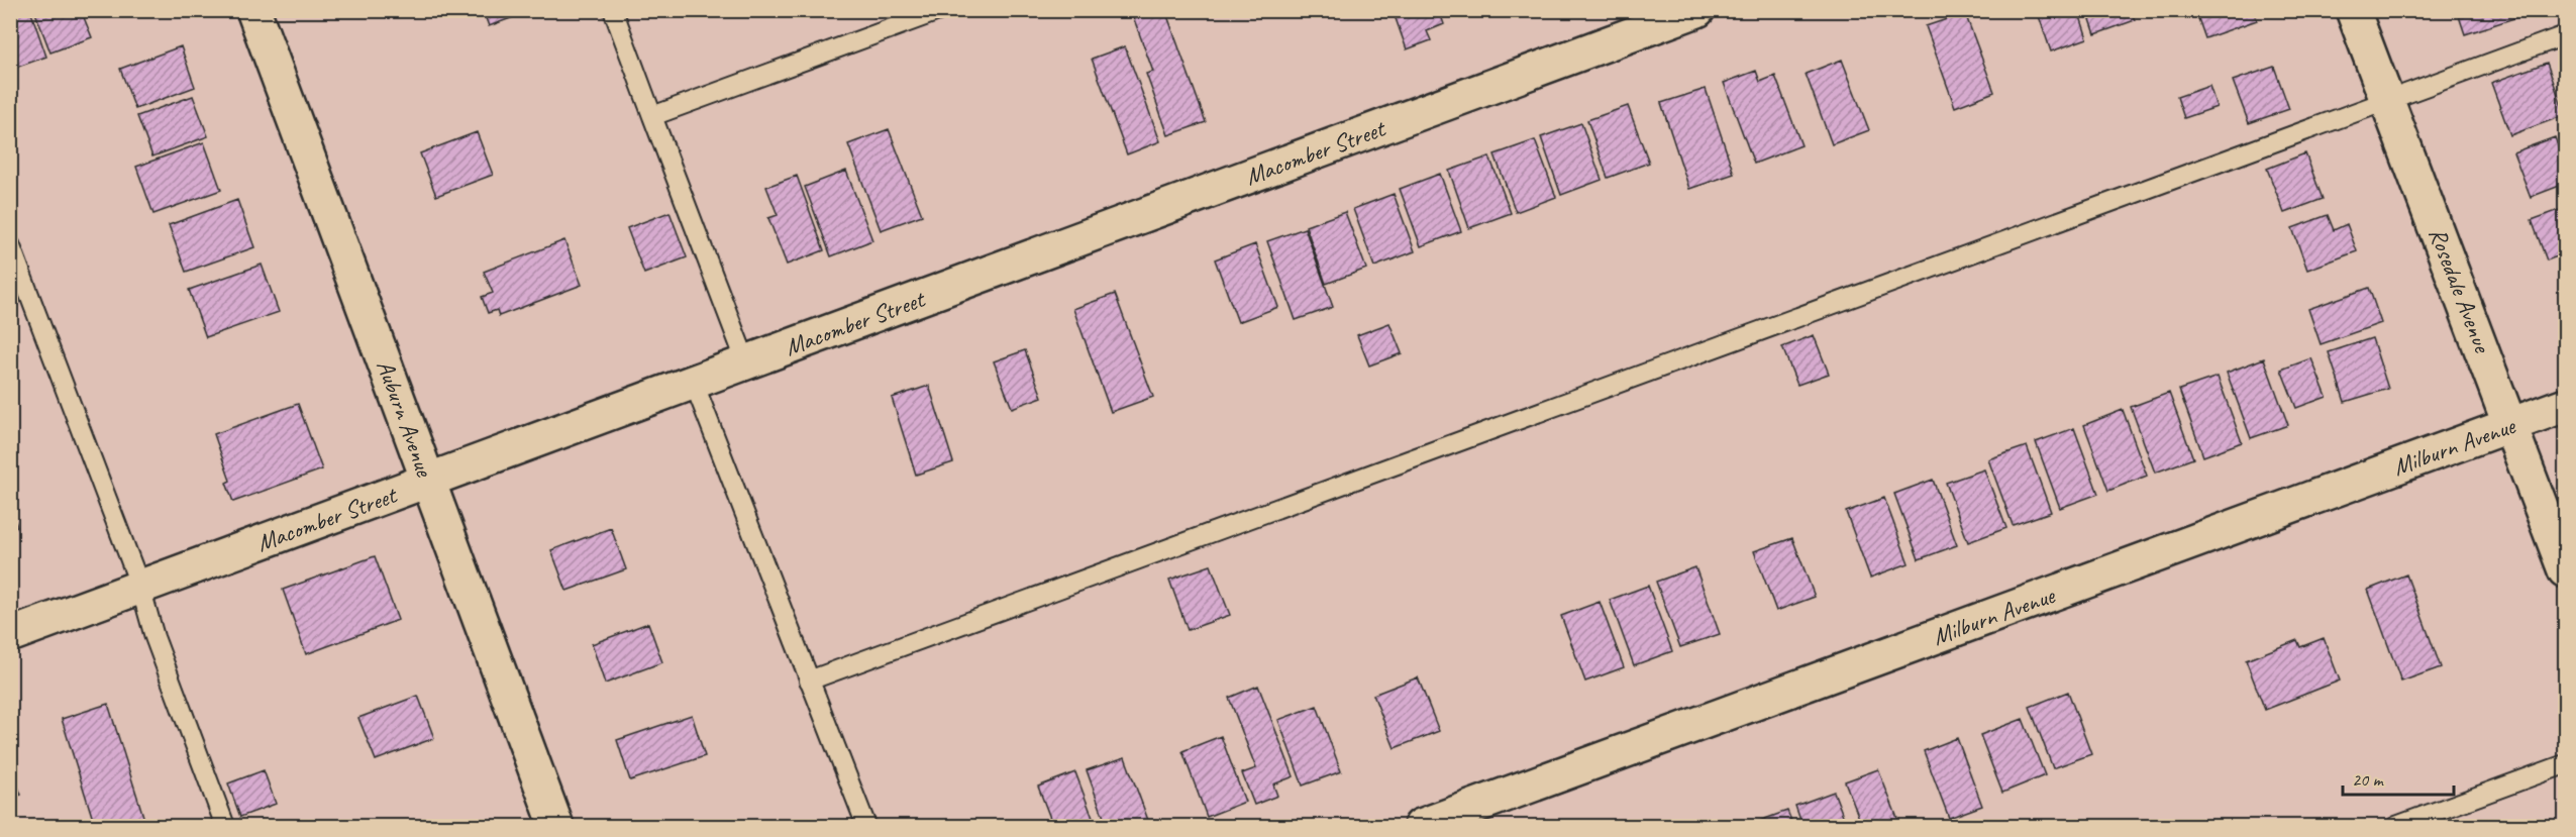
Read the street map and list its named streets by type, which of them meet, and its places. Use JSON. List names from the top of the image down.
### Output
{
  "streets": {
    "street": [
      "Macomber Street",
      "Rosedale Avenue",
      "Auburn Avenue",
      "Milburn Avenue"
    ]
  },
  "crossings": [
    ["Macomber Street", "Auburn Avenue"],
    ["Rosedale Avenue", "Milburn Avenue"]
  ],
  "scale_bar": "20 m"
}
